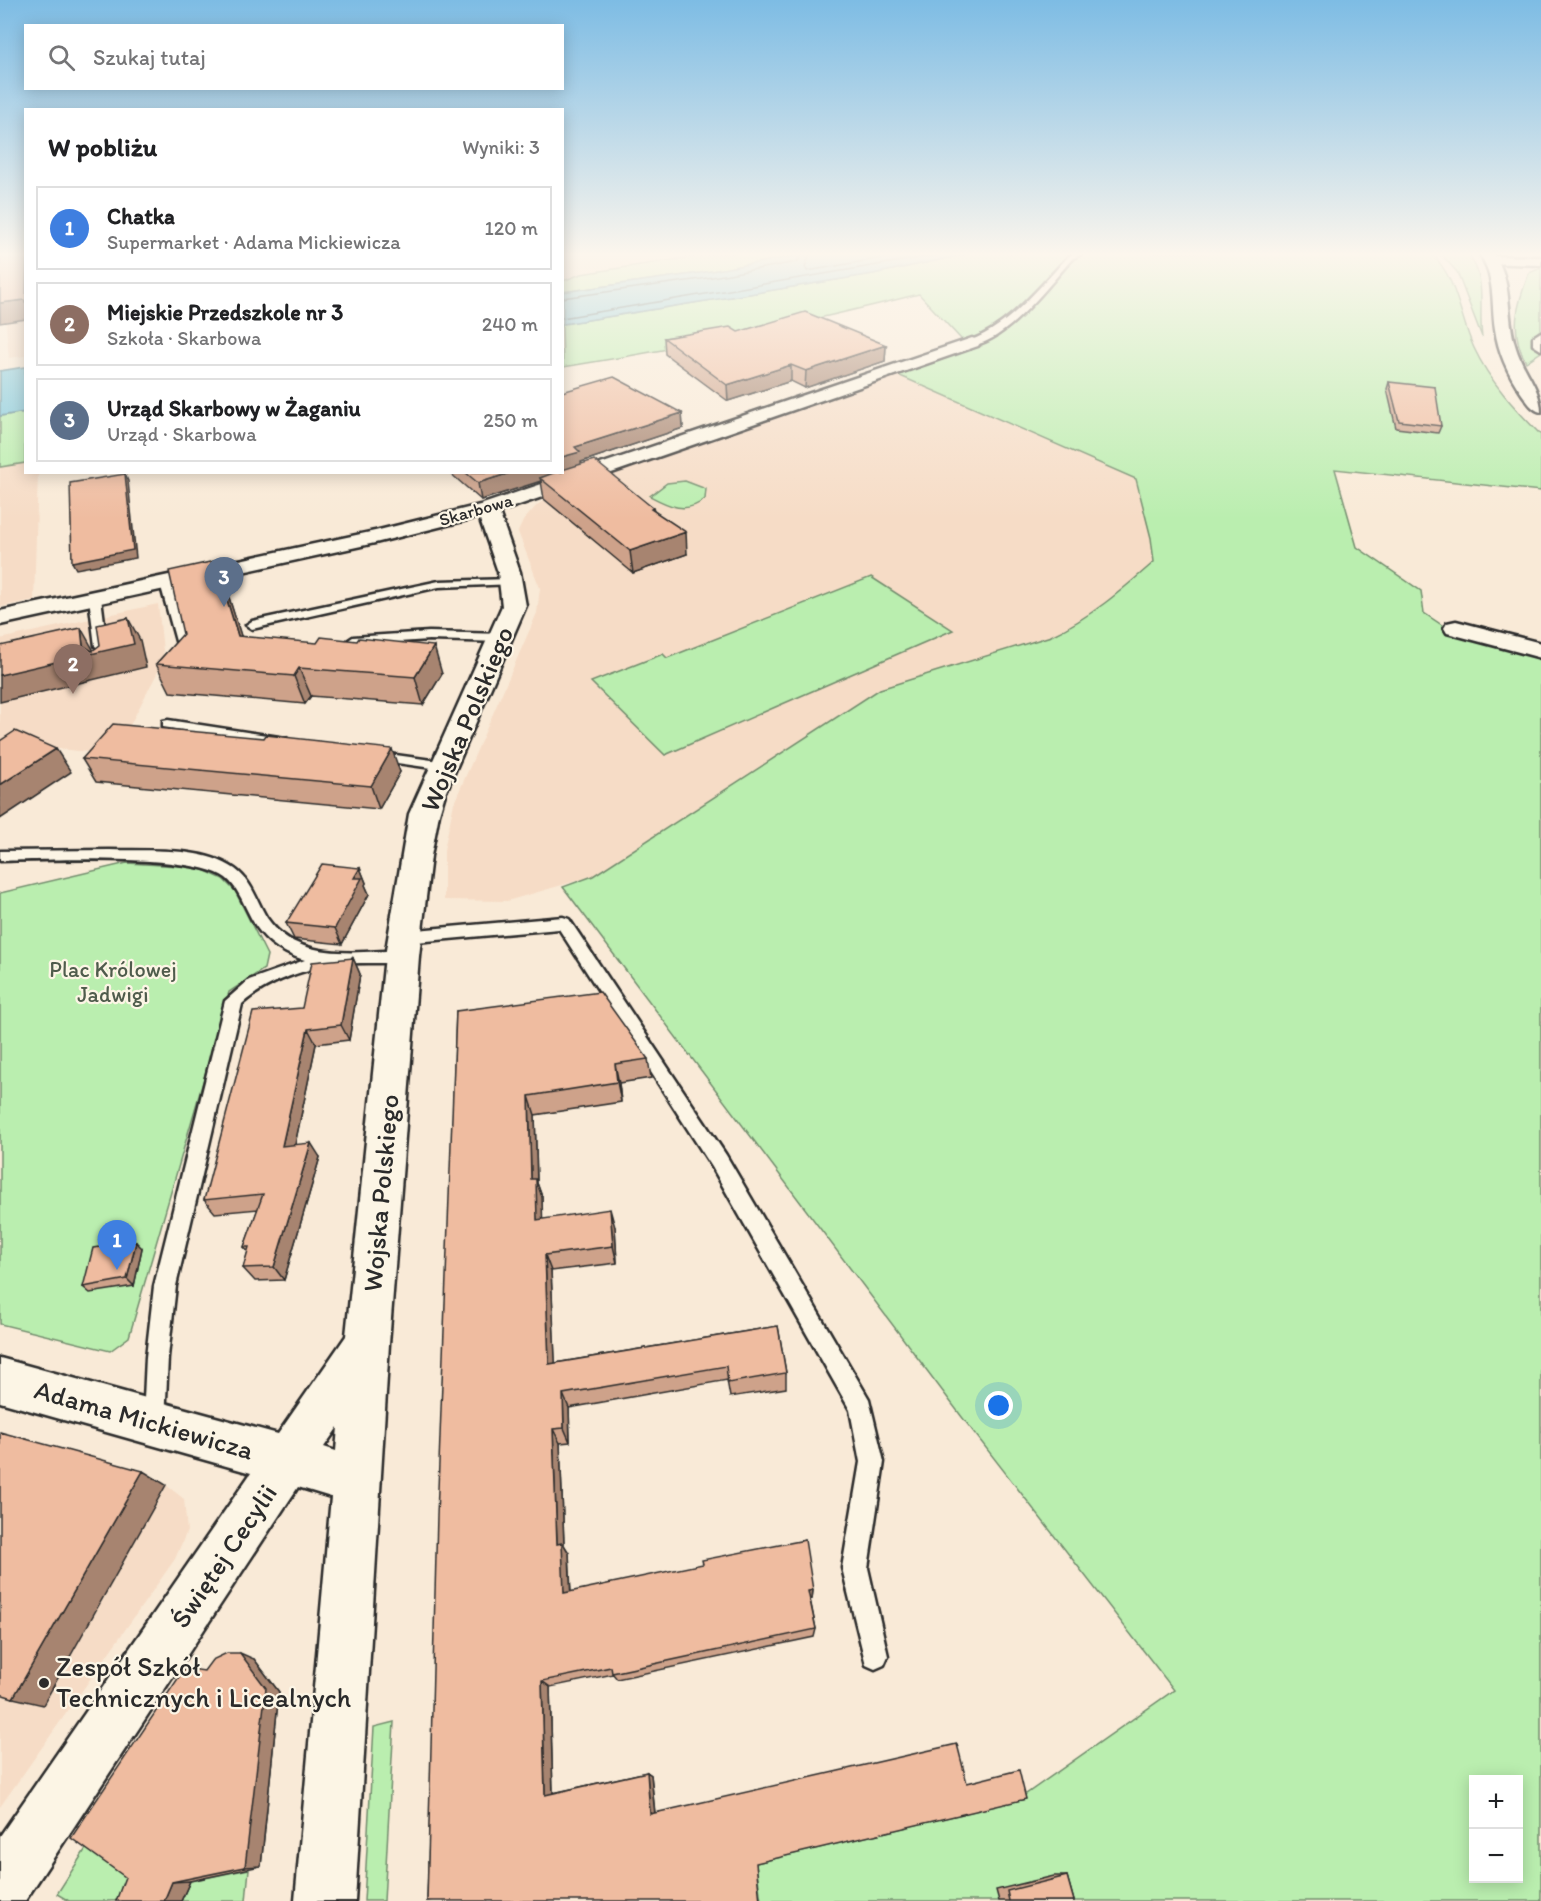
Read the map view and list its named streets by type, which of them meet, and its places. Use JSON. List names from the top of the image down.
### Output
{
  "streets": {
    "street": [
      "Skarbowa",
      "Wojska Polskiego",
      "Adama Mickiewicza",
      "Świętej Cecylii"
    ]
  },
  "crossings": [
    ["Skarbowa", "Wojska Polskiego"],
    ["Wojska Polskiego", "Adama Mickiewicza"],
    ["Wojska Polskiego", "Świętej Cecylii"],
    ["Adama Mickiewicza", "Świętej Cecylii"]
  ],
  "parks": ["Plac Królowej Jadwigi"],
  "places": ["Zespół Szkół Technicznych i Licealnych"],
  "page": {
    "search": "Szukaj tutaj",
    "heading": ["W pobliżu", "Wyniki: 3"],
    "list": [
      {
        "mark": "1",
        "name": "Chatka",
        "note": "Supermarket · Adama Mickiewicza",
        "value": "120 m"
      },
      {
        "mark": "2",
        "name": "Miejskie Przedszkole nr 3",
        "note": "Szkoła · Skarbowa",
        "value": "240 m"
      },
      {
        "mark": "3",
        "name": "Urząd Skarbowy w Żaganiu",
        "note": "Urząd · Skarbowa",
        "value": "250 m"
      }
    ],
    "pins": ["3", "2", "1"],
    "map_buttons": ["+", "−"]
  }
}
